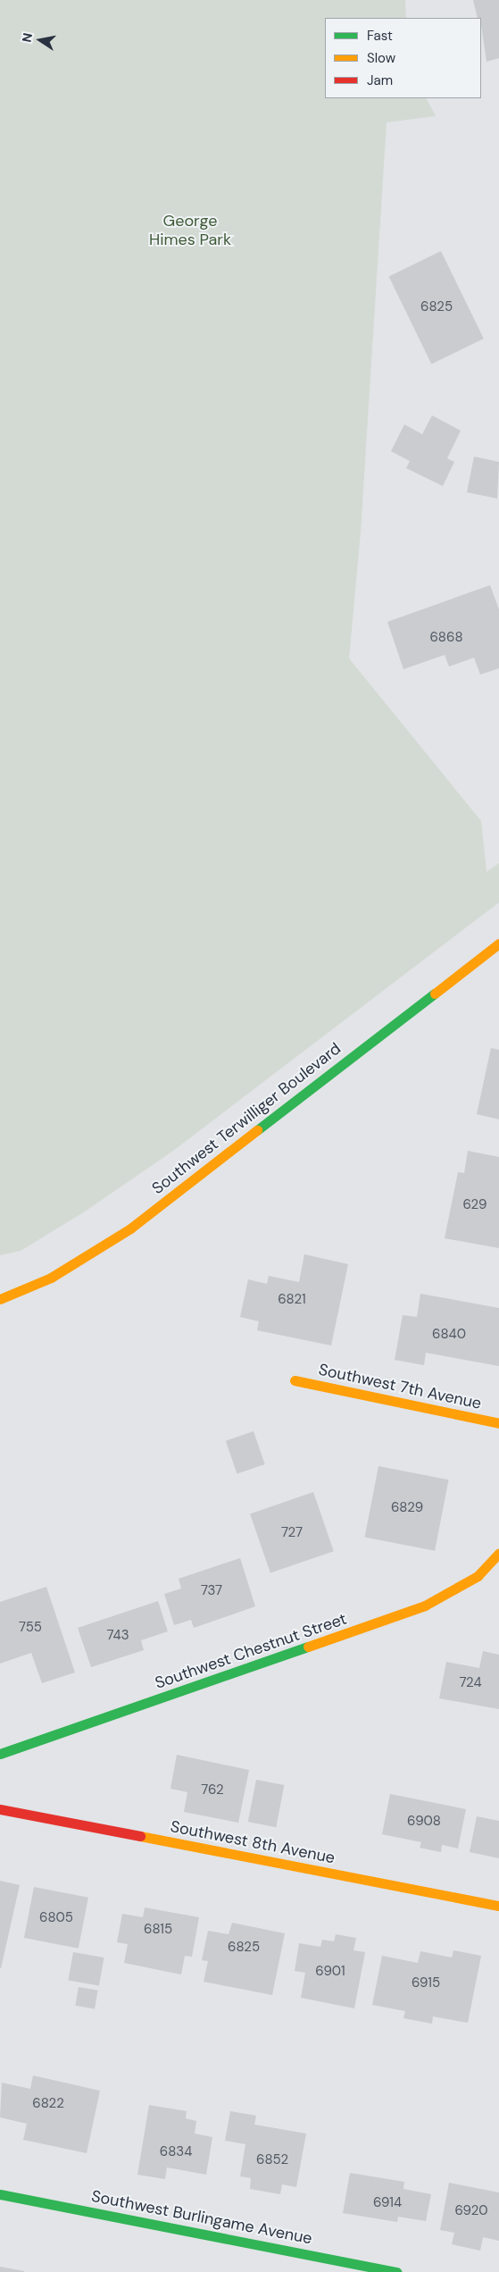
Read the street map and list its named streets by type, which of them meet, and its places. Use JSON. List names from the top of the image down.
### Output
{
  "streets": {
    "street": [
      "Southwest Terwilliger Boulevard",
      "Southwest 7th Avenue",
      "Southwest Chestnut Street",
      "Southwest 8th Avenue",
      "Southwest Burlingame Avenue"
    ]
  },
  "parks": ["George Himes Park"],
  "house_numbers": [
    "6825",
    "6868",
    "629",
    "6821",
    "6840",
    "6829",
    "727",
    "737",
    "755",
    "743",
    "724",
    "762",
    "6908",
    "6805",
    "6815",
    "6825",
    "6901",
    "6915",
    "6822",
    "6834",
    "6852",
    "6914",
    "6920"
  ],
  "legend": ["Fast", "Slow", "Jam"],
  "north": "left"
}
